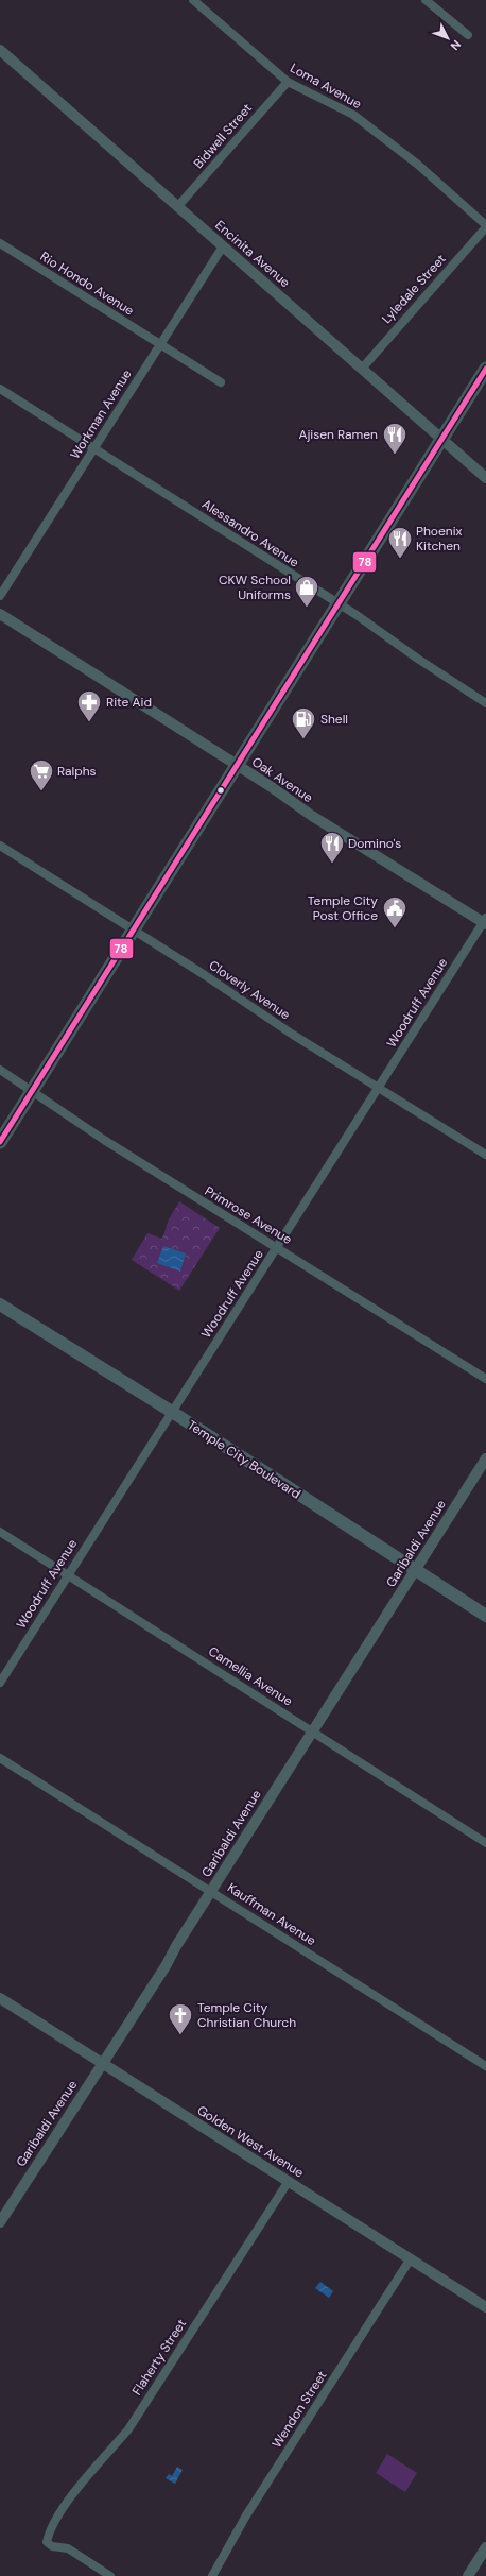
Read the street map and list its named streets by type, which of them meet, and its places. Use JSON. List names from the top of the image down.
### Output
{
  "streets": {
    "main road": ["Temple City Boulevard"],
    "street": [
      "Loma Avenue",
      "Bidwell Street",
      "Encinita Avenue",
      "Rio Hondo Avenue",
      "Lyledale Street",
      "Workman Avenue",
      "Alessandro Avenue",
      "Oak Avenue",
      "Cloverly Avenue",
      "Woodruff Avenue",
      "Primrose Avenue",
      "Garibaldi Avenue",
      "Camellia Avenue",
      "Kauffman Avenue",
      "Golden West Avenue",
      "Flaherty Street",
      "Wendon Street"
    ]
  },
  "crossings": [
    ["Loma Avenue", "Bidwell Street"],
    ["Loma Avenue", "Lyledale Street"],
    ["Bidwell Street", "Encinita Avenue"],
    ["Encinita Avenue", "Lyledale Street"],
    ["Encinita Avenue", "Workman Avenue"],
    ["Rio Hondo Avenue", "Workman Avenue"],
    ["Workman Avenue", "Alessandro Avenue"],
    ["Oak Avenue", "Woodruff Avenue"],
    ["Cloverly Avenue", "Woodruff Avenue"],
    ["Woodruff Avenue", "Primrose Avenue"],
    ["Woodruff Avenue", "Temple City Boulevard"],
    ["Woodruff Avenue", "Camellia Avenue"],
    ["Temple City Boulevard", "Garibaldi Avenue"],
    ["Garibaldi Avenue", "Camellia Avenue"],
    ["Garibaldi Avenue", "Kauffman Avenue"],
    ["Garibaldi Avenue", "Golden West Avenue"],
    ["Golden West Avenue", "Flaherty Street"],
    ["Golden West Avenue", "Wendon Street"]
  ],
  "places": {
    "restaurant": ["Ajisen Ramen", "Phoenix Kitchen", "Domino's"],
    "shop": ["CKW School Uniforms"],
    "pharmacy": ["Rite Aid"],
    "fuel station": ["Shell"],
    "supermarket": ["Ralphs"],
    "public building": ["Temple City Post Office"],
    "church": ["Temple City Christian Church"]
  },
  "lines": ["transit line 78"],
  "north": "bottom right"
}
